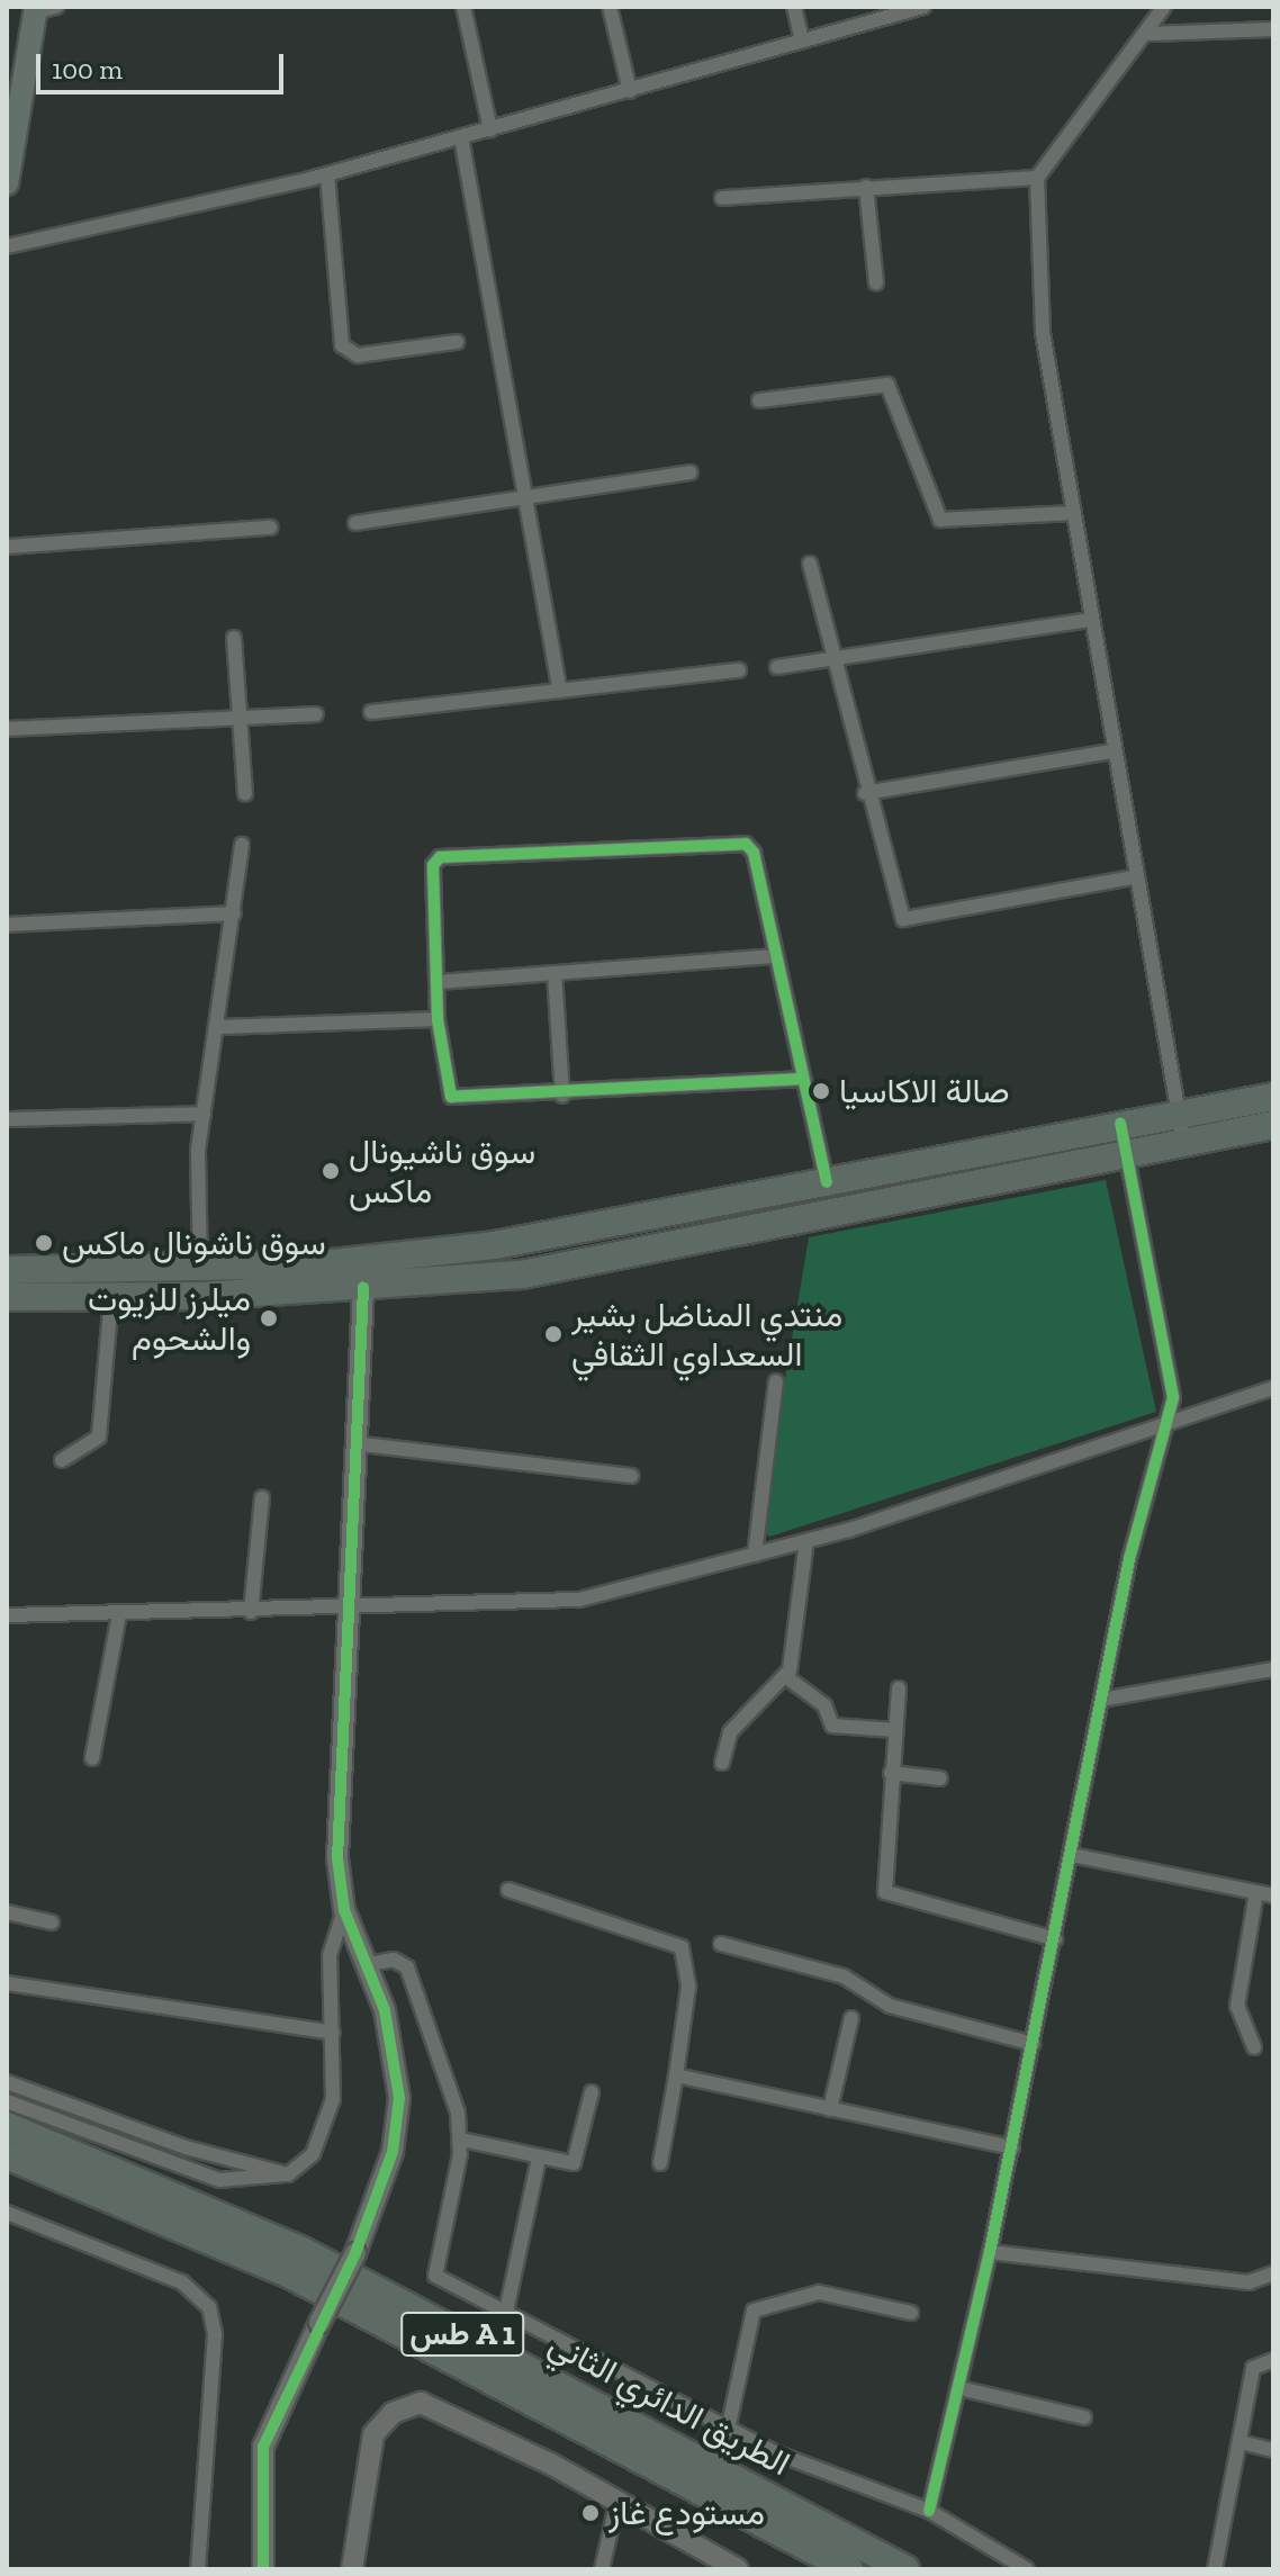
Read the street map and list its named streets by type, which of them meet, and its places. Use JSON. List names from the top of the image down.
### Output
{
  "streets": {
    "highway": ["طس A 1", "الطريق الدائري الثاني"]
  },
  "places": [
    "صالة الاكاسيا",
    "سوق ناشيونال ماكس",
    "سوق ناشونال ماكس",
    "ميلرز للزيوت والشحوم",
    "منتدي المناضل بشير السعداوي الثقافي",
    "مستودع غاز"
  ],
  "scale_bar": "100 m"
}
